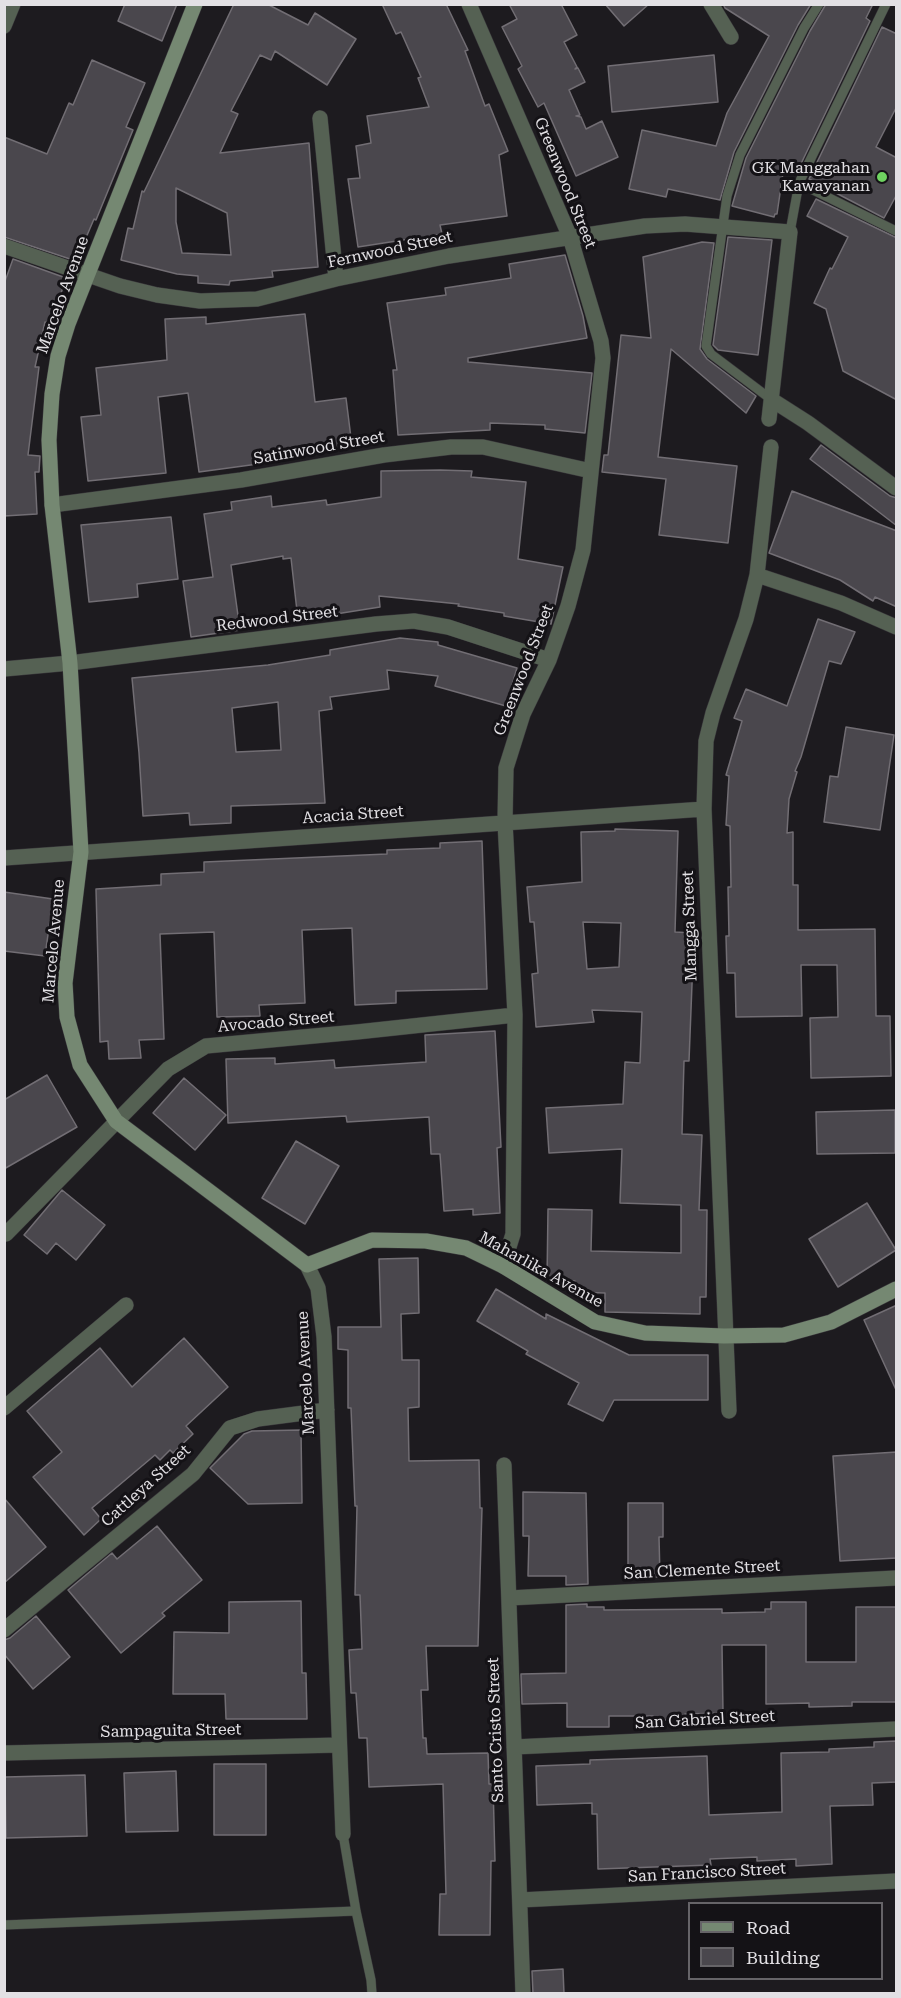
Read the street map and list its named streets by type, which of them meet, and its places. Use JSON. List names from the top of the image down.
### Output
{
  "streets": {
    "street": [
      "Greenwood Street",
      "Fernwood Street",
      "Marcelo Avenue",
      "Satinwood Street",
      "Redwood Street",
      "Acacia Street",
      "Mangga Street",
      "Avocado Street",
      "Maharlika Avenue",
      "Cattleya Street",
      "San Clemente Street",
      "San Gabriel Street",
      "Santo Cristo Street",
      "Sampaguita Street",
      "San Francisco Street"
    ]
  },
  "crossings": [
    ["Greenwood Street", "Fernwood Street"],
    ["Greenwood Street", "Satinwood Street"],
    ["Greenwood Street", "Redwood Street"],
    ["Greenwood Street", "Acacia Street"],
    ["Greenwood Street", "Avocado Street"],
    ["Greenwood Street", "Maharlika Avenue"],
    ["Fernwood Street", "Marcelo Avenue"],
    ["Marcelo Avenue", "Satinwood Street"],
    ["Marcelo Avenue", "Redwood Street"],
    ["Marcelo Avenue", "Acacia Street"],
    ["Marcelo Avenue", "Avocado Street"],
    ["Marcelo Avenue", "Maharlika Avenue"],
    ["Marcelo Avenue", "Cattleya Street"],
    ["Marcelo Avenue", "Sampaguita Street"],
    ["Acacia Street", "Mangga Street"],
    ["Mangga Street", "Maharlika Avenue"],
    ["San Clemente Street", "Santo Cristo Street"],
    ["San Gabriel Street", "Santo Cristo Street"],
    ["Santo Cristo Street", "San Francisco Street"]
  ],
  "places": ["GK Manggahan Kawayanan"],
  "legend": ["Road", "Building"]
}
